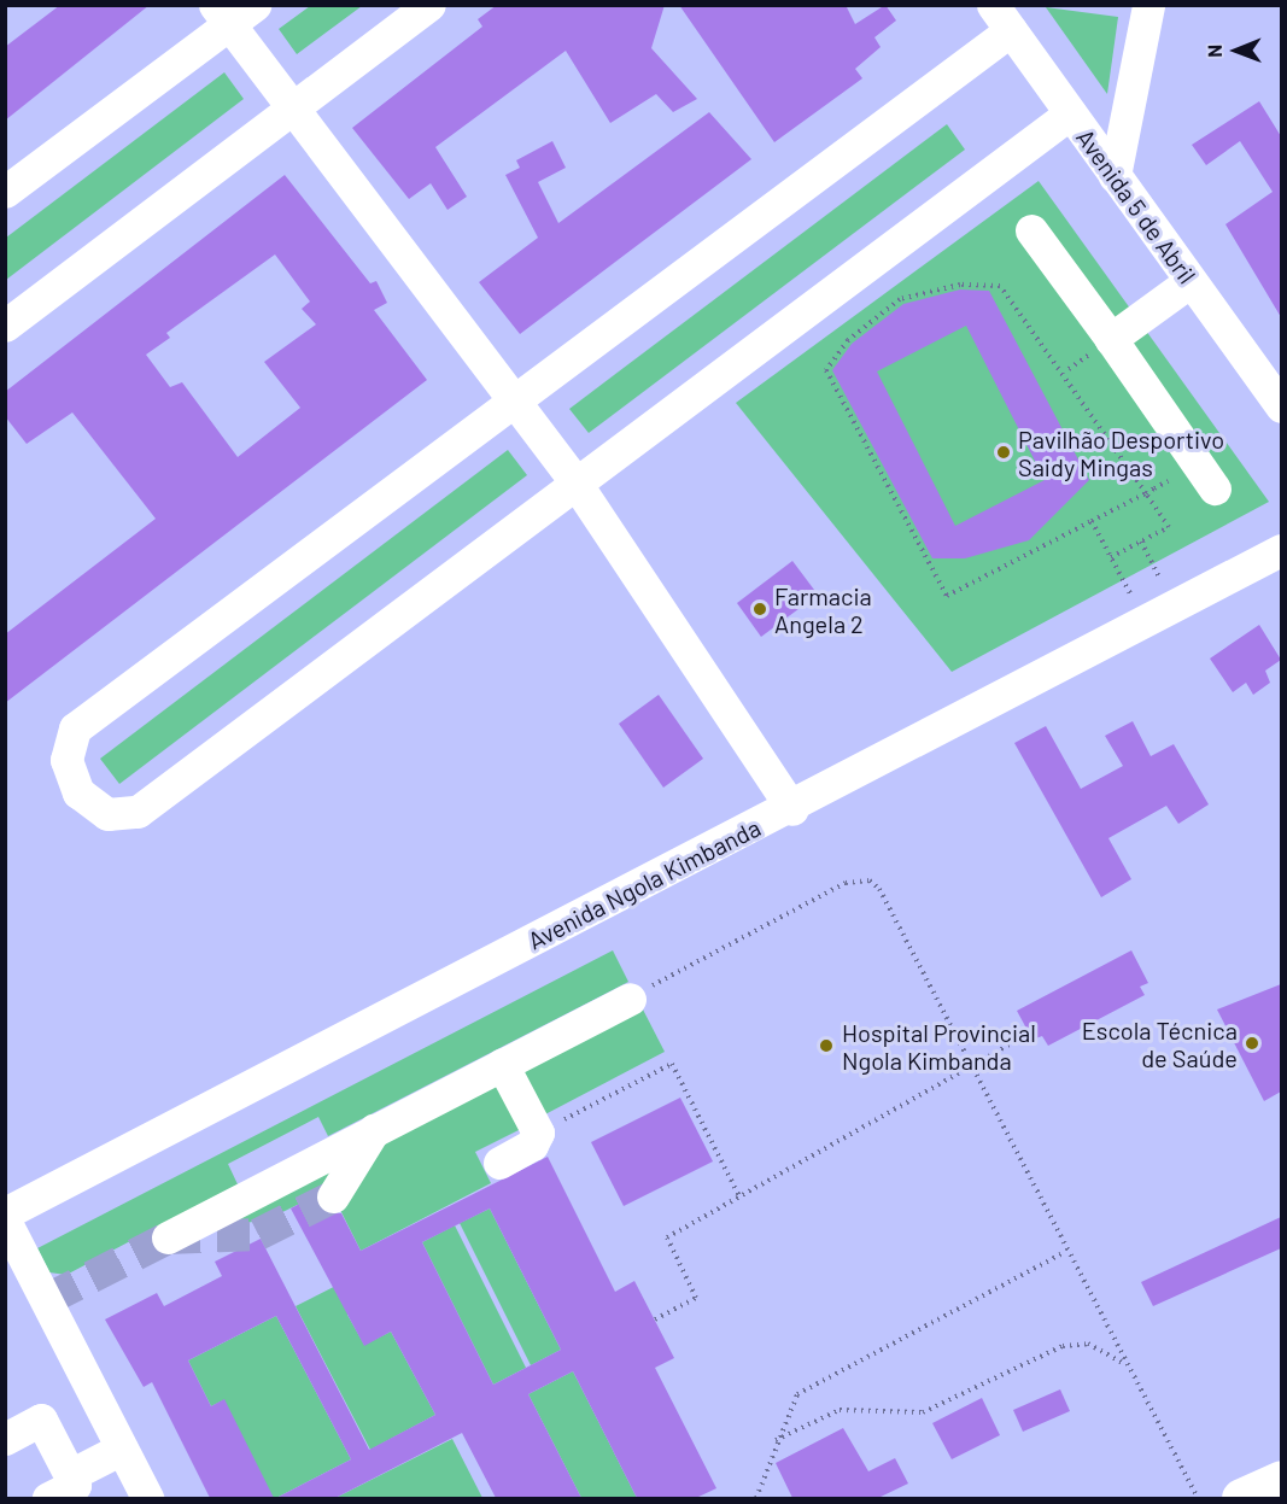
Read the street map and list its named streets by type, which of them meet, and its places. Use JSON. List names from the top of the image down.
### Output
{
  "streets": {
    "street": ["Avenida 5 de Abril", "Avenida Ngola Kimbanda"]
  },
  "places": [
    "Pavilhão Desportivo Saidy Mingas",
    "Farmacia Angela 2",
    "Escola Técnica de Saúde",
    "Hospital Provincial Ngola Kimbanda"
  ],
  "north": "left"
}
